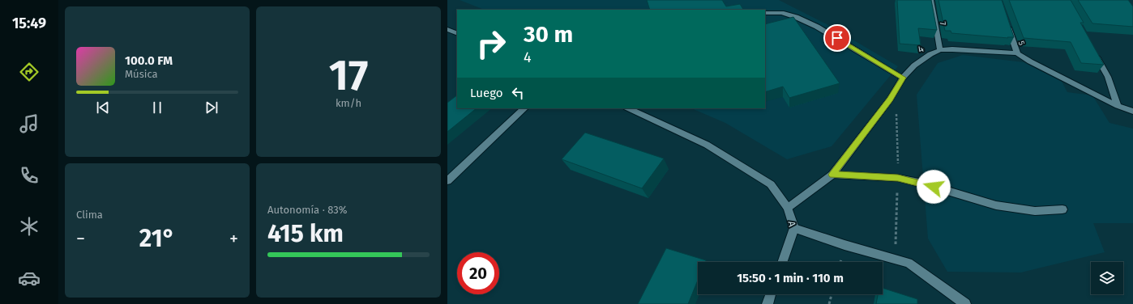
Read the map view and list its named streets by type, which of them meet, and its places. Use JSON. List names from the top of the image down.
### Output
{
  "streets": {
    "street": [
      "7",
      "5",
      "4",
      "A"
    ]
  },
  "crossings": [
    ["7", "4"],
    ["5", "4"],
    ["4", "A"]
  ],
  "page": {
    "tabs": "15:49",
    "tile": [
      ["17", "km/h"],
      "Clima",
      ["Autonomía · 83%", "415 km"]
    ],
    "turn": ["30 m", "4"],
    "song": ["100.0 FM", "Música"],
    "then": "Luego",
    "heat": ["−", "21°", "+"],
    "limit": "20",
    "trip": "15:50 · 1 min · 110 m"
  }
}
